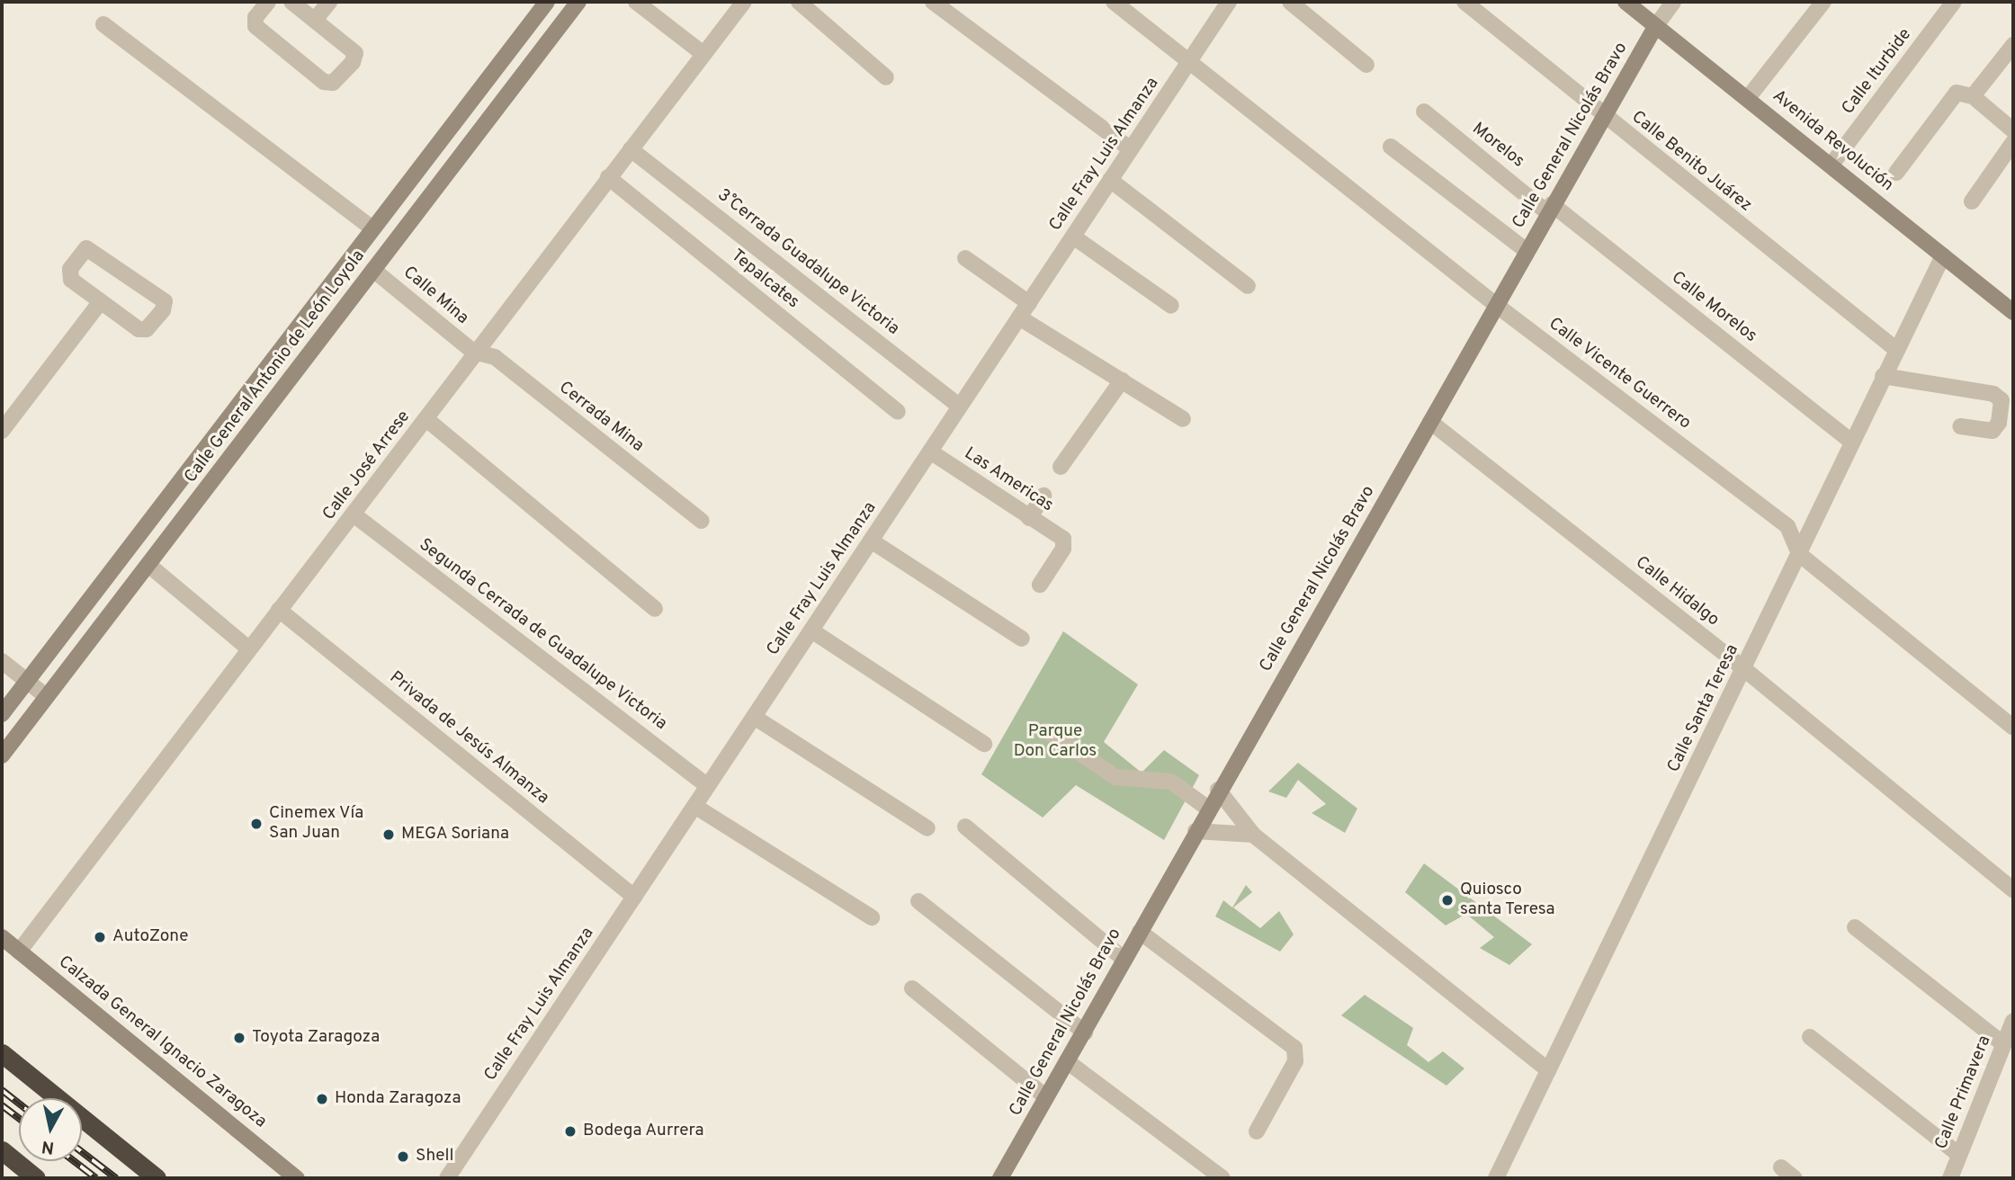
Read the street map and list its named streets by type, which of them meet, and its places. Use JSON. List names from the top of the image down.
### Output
{
  "streets": {
    "street": [
      "Calle Iturbide",
      "Calle General Nicolás Bravo",
      "Avenida Revolución",
      "Morelos",
      "Calle Fray Luis Almanza",
      "Calle Benito Juárez",
      "3˚ Cerrada Guadalupe Victoria",
      "Tepalcates",
      "Calle Mina",
      "Calle Morelos",
      "Calle General Antonio de León Loyola",
      "Calle Vicente Guerrero",
      "Cerrada Mina",
      "Calle José Arrese",
      "Las Americas",
      "Calle Hidalgo",
      "Segunda Cerrada de Guadalupe Victoria",
      "Calle Santa Teresa",
      "Privada de Jesús Almanza",
      "Calzada General Ignacio Zaragoza",
      "Calle Primavera"
    ]
  },
  "crossings": [
    ["Calle Iturbide", "Avenida Revolución"],
    ["Calle General Nicolás Bravo", "Avenida Revolución"],
    ["Calle General Nicolás Bravo", "Morelos"],
    ["Calle General Nicolás Bravo", "Calle Benito Juárez"],
    ["Calle General Nicolás Bravo", "Calle Morelos"],
    ["Calle General Nicolás Bravo", "Calle Vicente Guerrero"],
    ["Calle General Nicolás Bravo", "Calle Hidalgo"],
    ["Avenida Revolución", "Calle Santa Teresa"],
    ["Morelos", "Calle Morelos"],
    ["Calle Fray Luis Almanza", "3˚ Cerrada Guadalupe Victoria"],
    ["Calle Fray Luis Almanza", "Calle Vicente Guerrero"],
    ["Calle Fray Luis Almanza", "Las Americas"],
    ["Calle Fray Luis Almanza", "Segunda Cerrada de Guadalupe Victoria"],
    ["Calle Fray Luis Almanza", "Privada de Jesús Almanza"],
    ["Calle Benito Juárez", "Calle Santa Teresa"],
    ["3˚ Cerrada Guadalupe Victoria", "Calle José Arrese"],
    ["Tepalcates", "Calle José Arrese"],
    ["Calle Mina", "Calle General Antonio de León Loyola"],
    ["Calle Mina", "Cerrada Mina"],
    ["Calle Mina", "Calle José Arrese"],
    ["Calle Morelos", "Calle Santa Teresa"],
    ["Calle Vicente Guerrero", "Calle Santa Teresa"],
    ["Cerrada Mina", "Calle José Arrese"],
    ["Calle José Arrese", "Segunda Cerrada de Guadalupe Victoria"],
    ["Calle José Arrese", "Privada de Jesús Almanza"],
    ["Calle José Arrese", "Calzada General Ignacio Zaragoza"],
    ["Calle Hidalgo", "Calle Santa Teresa"]
  ],
  "parks": ["Parque Don Carlos"],
  "places": [
    "Cinemex Vía San Juan",
    "MEGA Soriana",
    "Quiosco santa Teresa",
    "AutoZone",
    "Toyota Zaragoza",
    "Honda Zaragoza",
    "Bodega Aurrera",
    "Shell"
  ],
  "north": "bottom"
}
